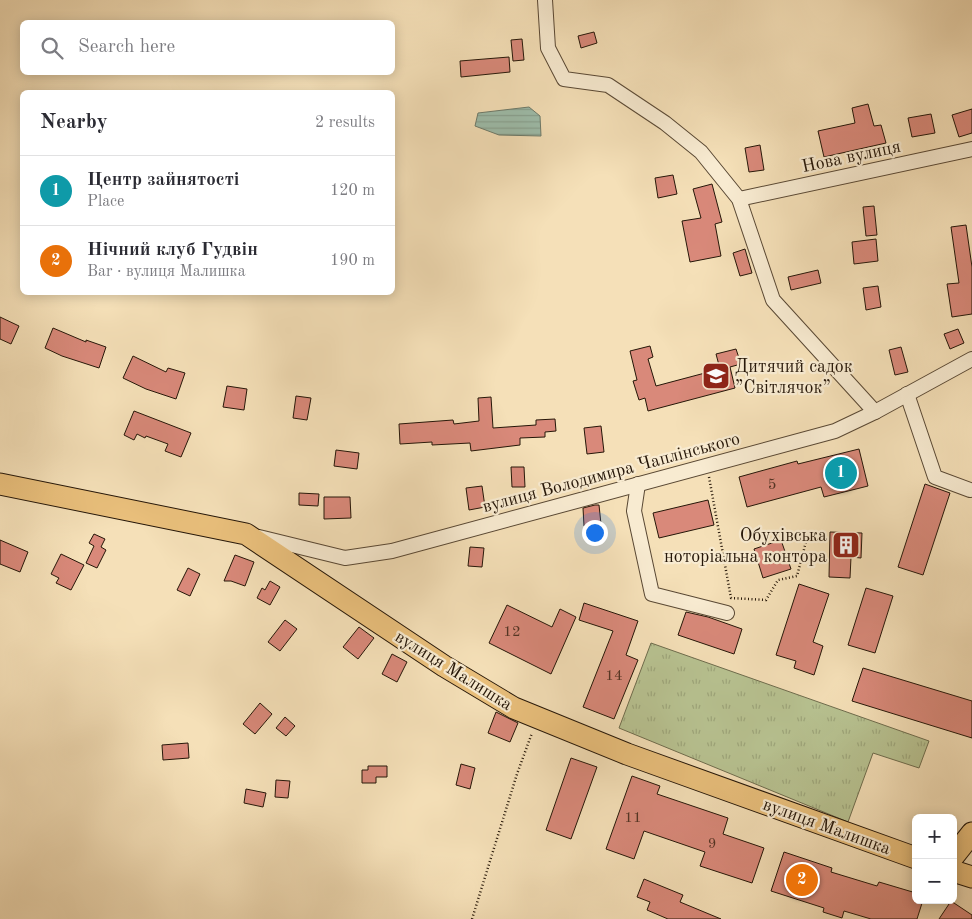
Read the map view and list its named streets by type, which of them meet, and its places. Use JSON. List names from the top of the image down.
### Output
{
  "streets": {
    "main road": ["вулиця Малишка"],
    "street": ["Нова вулиця", "вулиця Володимира Чаплінського"]
  },
  "crossings": [
    ["вулиця Володимира Чаплінського", "вулиця Малишка"]
  ],
  "places": {
    "school or university": ["Дитячий садок ”Світлячок”"],
    "building": ["Обухівська ноторіальна контора"]
  },
  "house_numbers": [
    "5",
    "12",
    "14",
    "11",
    "9"
  ],
  "page": {
    "search": "Search here",
    "heading": ["Nearby", "2 results"],
    "list": [
      {
        "mark": "1",
        "name": "Центр зайнятості",
        "note": "Place",
        "value": "120 m"
      },
      {
        "mark": "2",
        "name": "Нічний клуб Гудвін",
        "note": "Bar · вулиця Малишка",
        "value": "190 m"
      }
    ],
    "pins": ["1", "2"],
    "map_buttons": ["+", "−"]
  }
}
